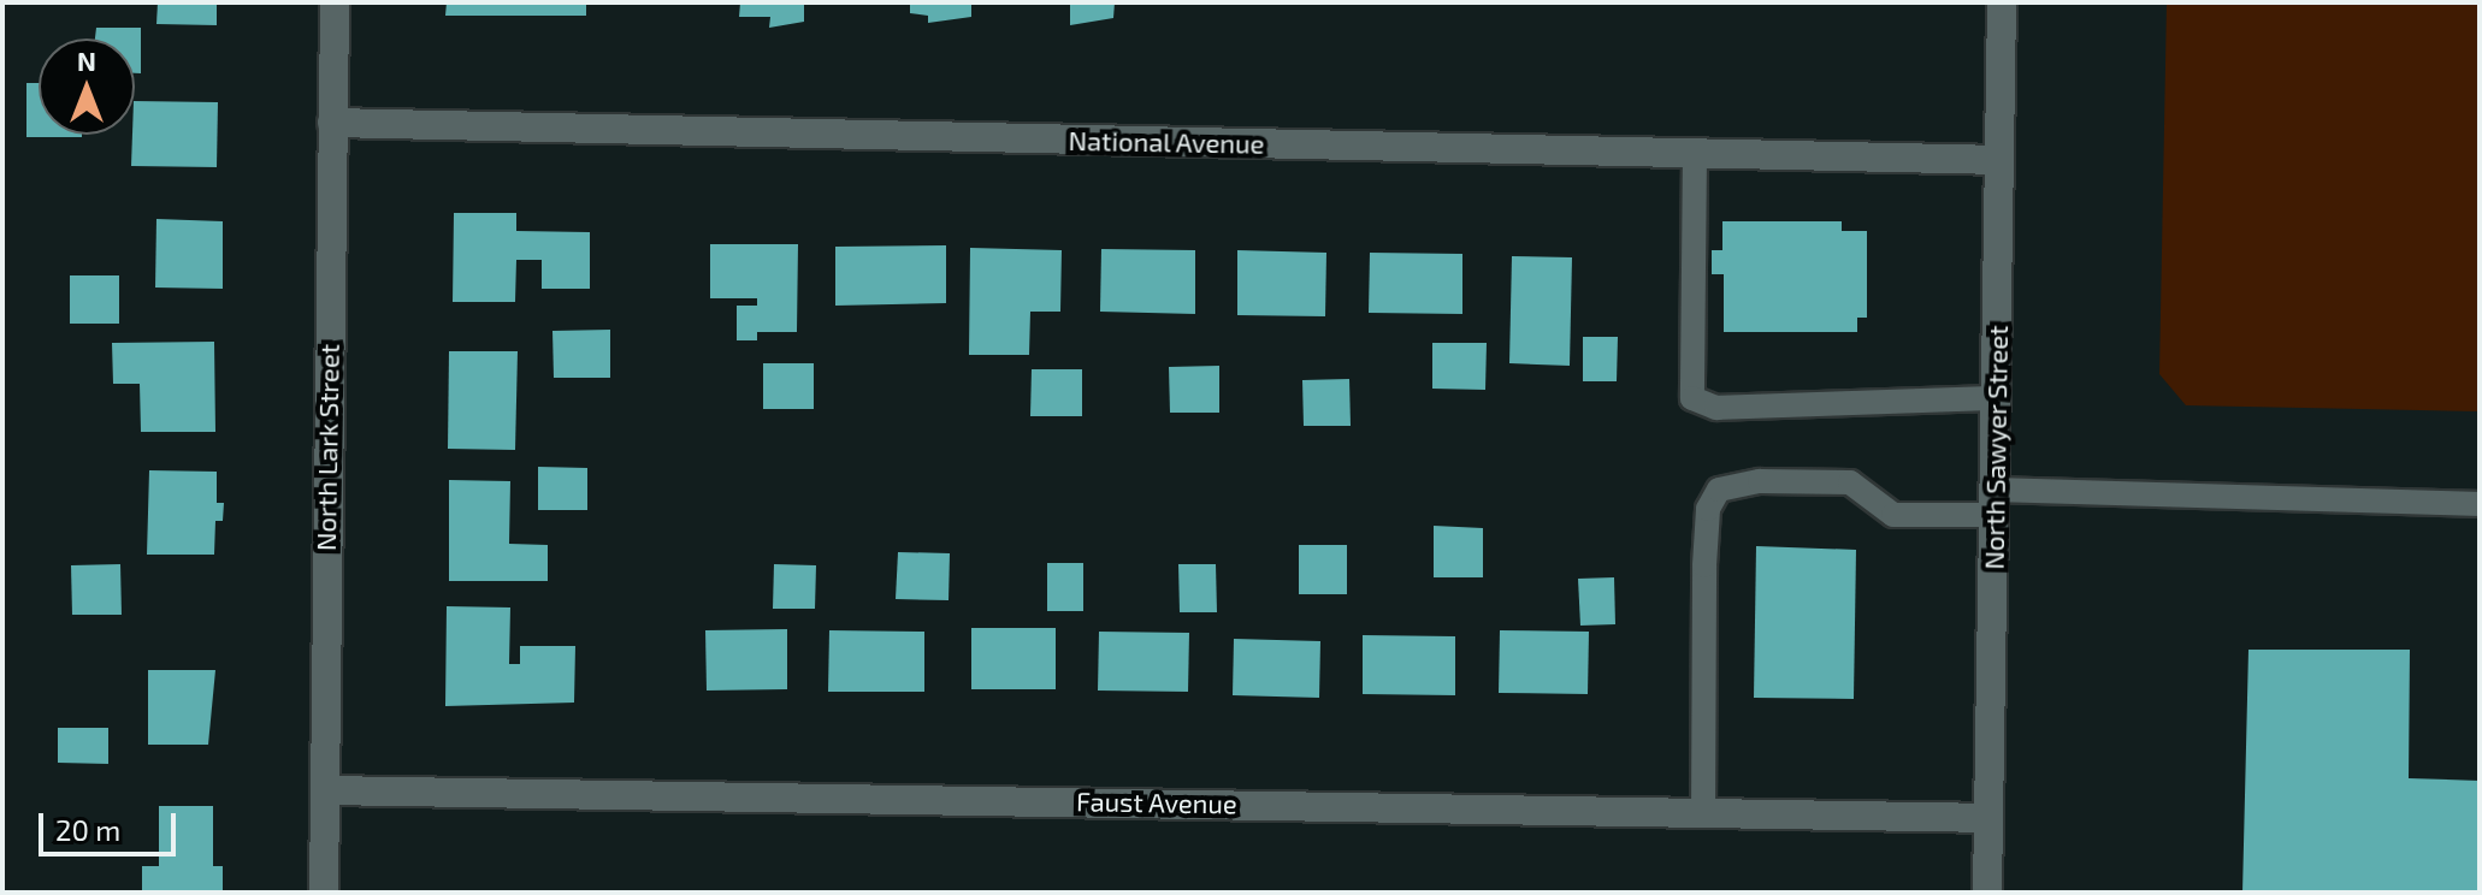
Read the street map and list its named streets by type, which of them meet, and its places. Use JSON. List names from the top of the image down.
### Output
{
  "streets": {
    "street": [
      "National Avenue",
      "North Lark Street",
      "North Sawyer Street",
      "Faust Avenue"
    ]
  },
  "crossings": [
    ["National Avenue", "North Lark Street"],
    ["National Avenue", "North Sawyer Street"],
    ["North Lark Street", "Faust Avenue"],
    ["North Sawyer Street", "Faust Avenue"]
  ],
  "scale_bar": "20 m",
  "north": "top"
}
